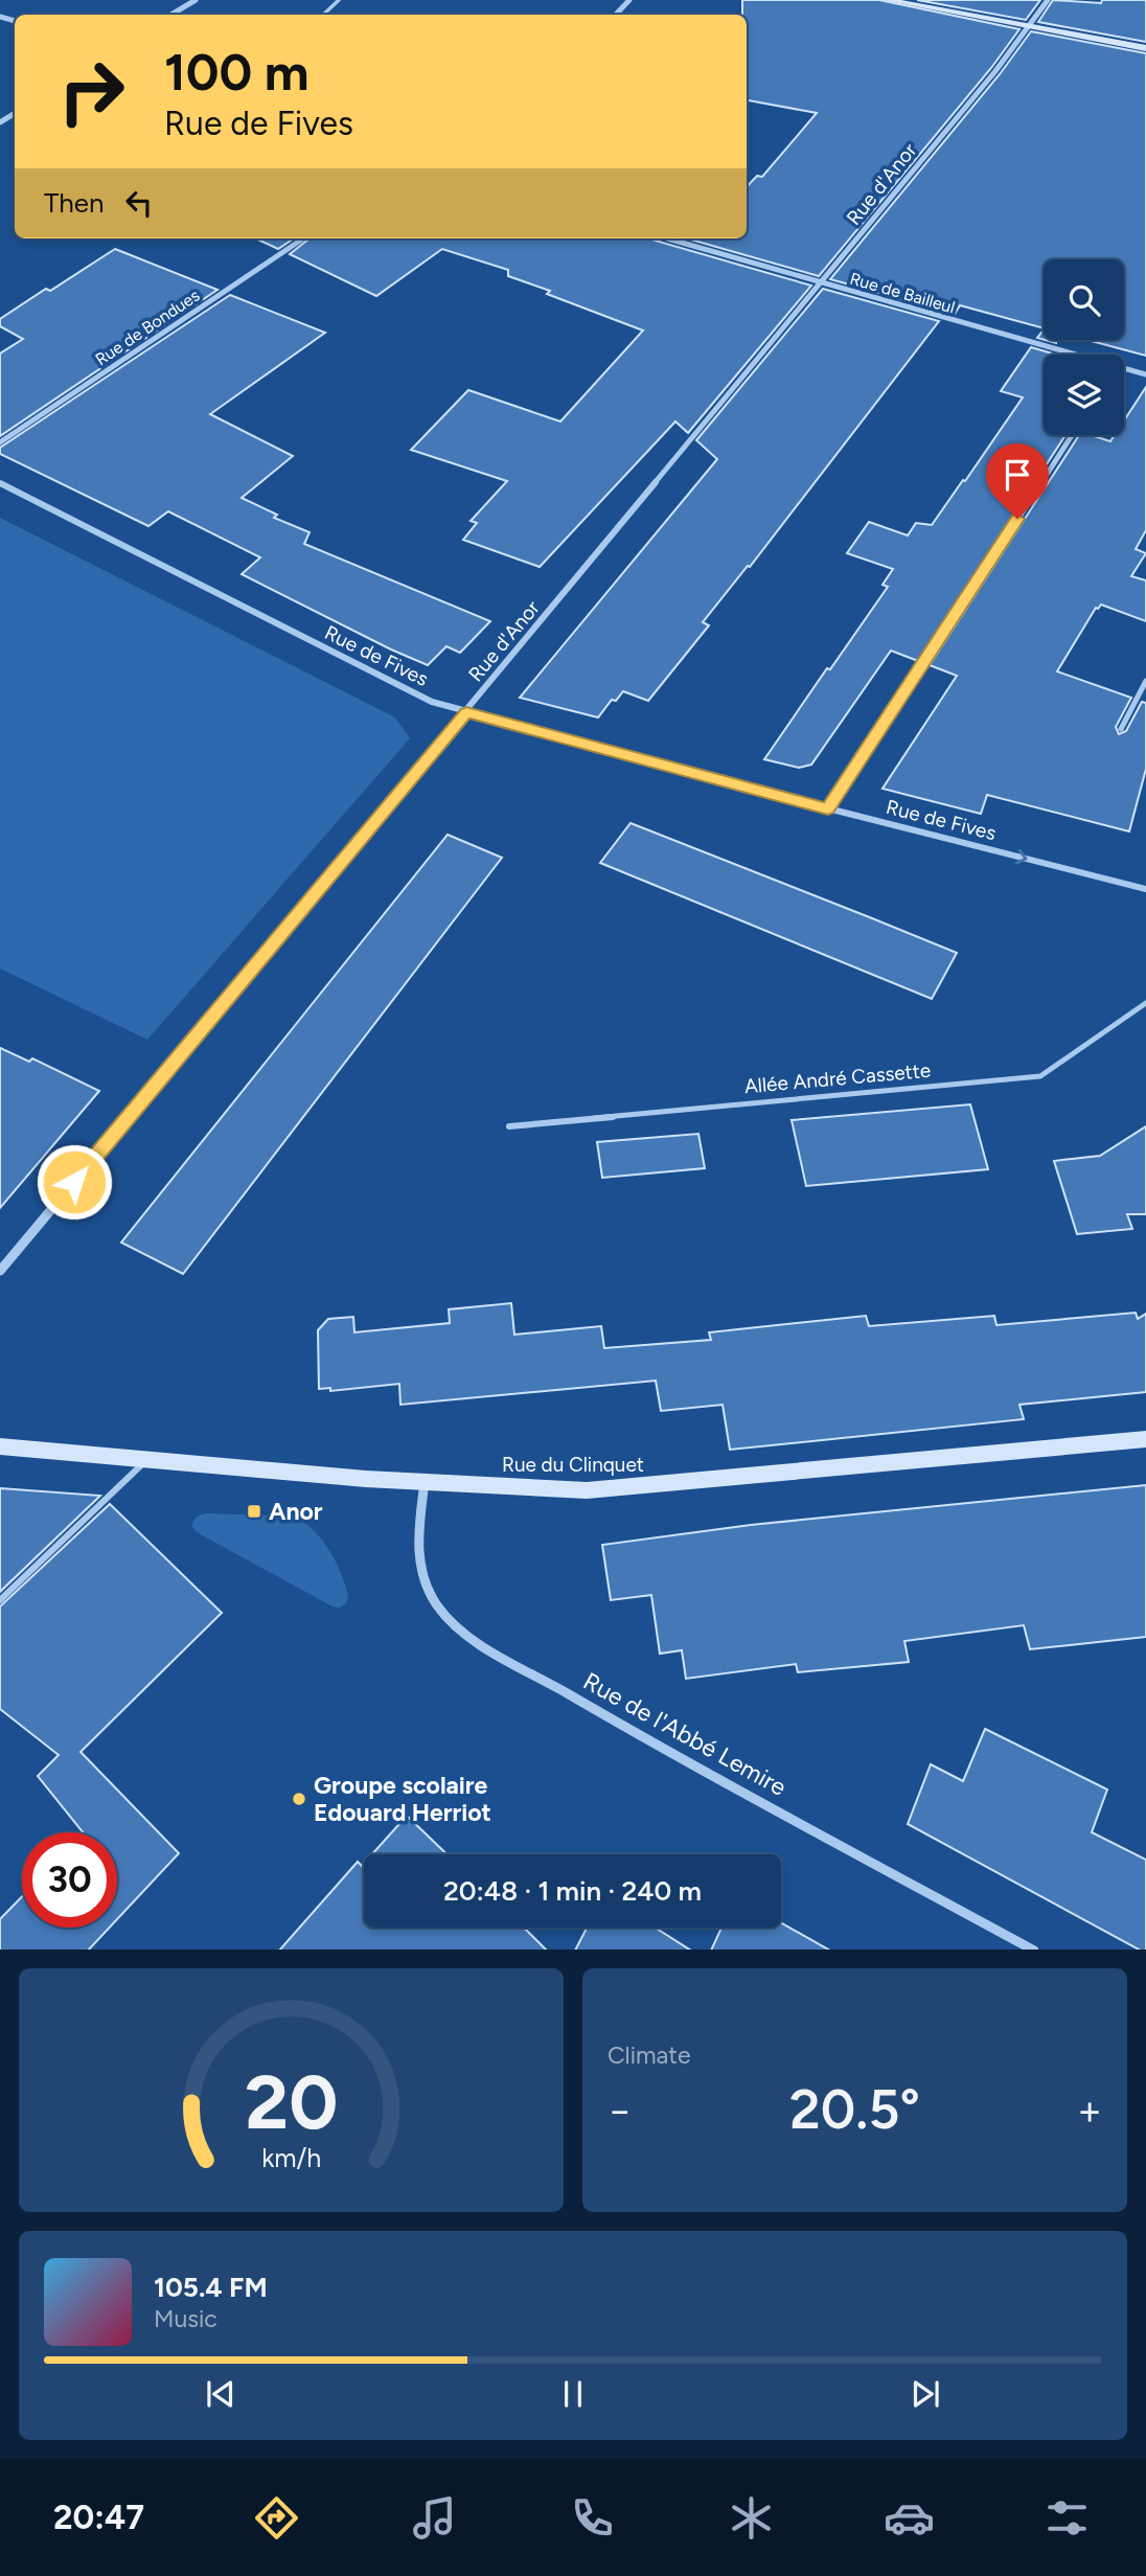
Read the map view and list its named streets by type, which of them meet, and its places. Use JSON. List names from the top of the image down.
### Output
{
  "streets": {
    "street": [
      "Rue d'Anor",
      "Rue de Bailleul",
      "Rue de Bondues",
      "Rue de Fives",
      "Rue du Clinquet",
      "Rue de l'Abbé Lemire"
    ],
    "lane": ["Allée André Cassette"]
  },
  "crossings": [
    ["Rue d'Anor", "Rue de Bailleul"],
    ["Rue d'Anor", "Rue de Fives"],
    ["Rue du Clinquet", "Rue de l'Abbé Lemire"]
  ],
  "places": {
    "transit": ["Anor"],
    "other": ["Groupe scolaire Edouard Herriot"]
  },
  "page": {
    "turn": ["100 m", "Rue de Fives"],
    "then": "Then",
    "limit": "30",
    "trip": "20:48 · 1 min · 240 m",
    "tile": "Climate",
    "heat": ["−", "20.5°", "+"],
    "song": ["105.4 FM", "Music"],
    "tabs": "20:47",
    "gauge": ["20", "km/h"]
  }
}
